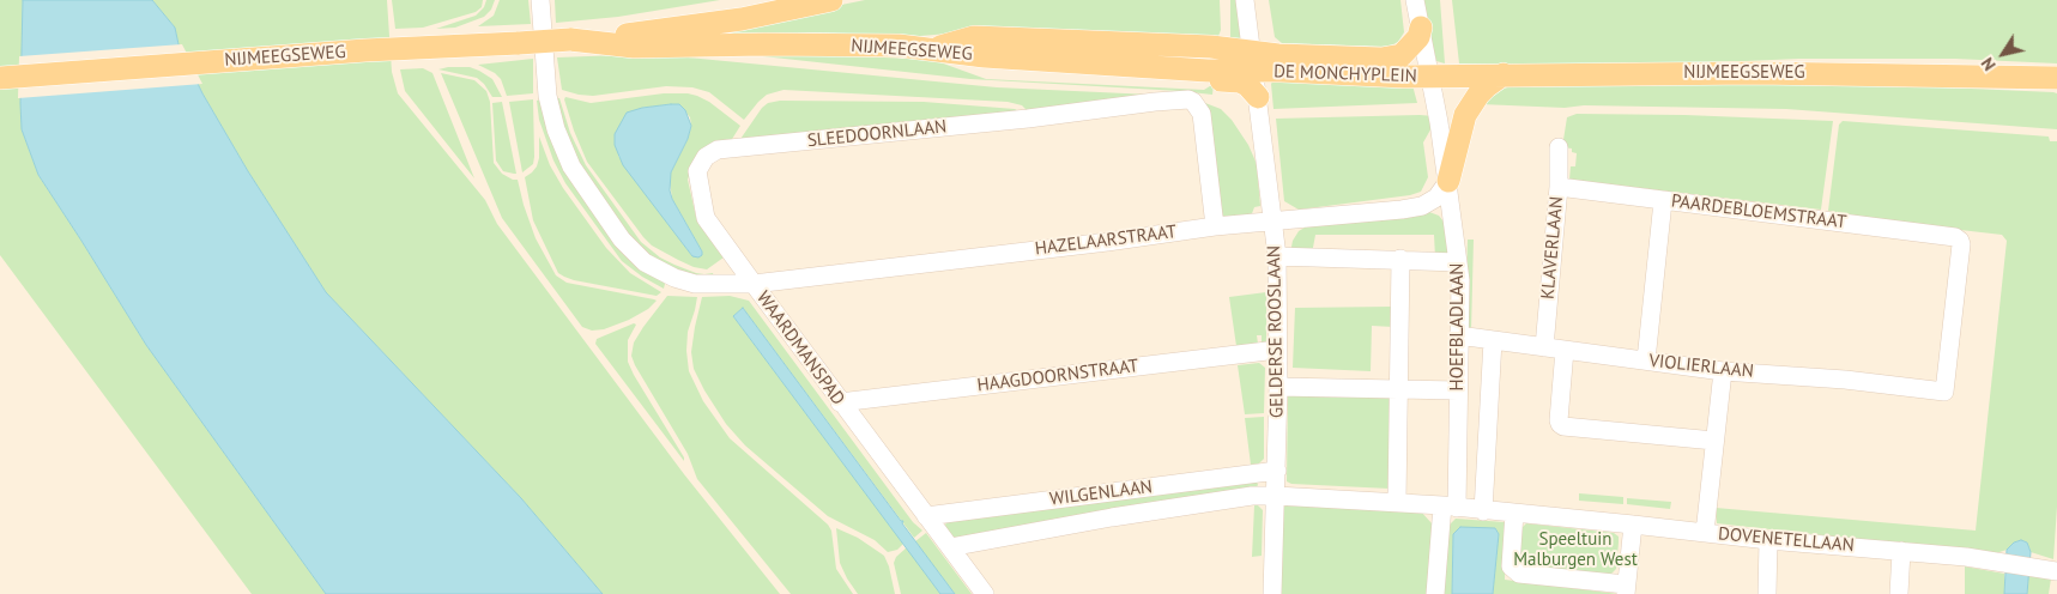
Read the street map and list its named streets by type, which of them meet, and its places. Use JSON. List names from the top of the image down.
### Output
{
  "streets": {
    "main road": ["NIJMEEGSEWEG", "DE MONCHYPLEIN"],
    "street": [
      "SLEEDOORNLAAN",
      "PAARDEBLOEMSTRAAT",
      "HAZELAARSTRAAT",
      "KLAVERLAAN",
      "HOEFBLADLAAN",
      "GELDERSE ROOSLAAN",
      "WAARDMANSPAD",
      "VIOLIERLAAN",
      "HAAGDOORNSTRAAT",
      "WILGENLAAN",
      "DOVENETELLAAN"
    ]
  },
  "crossings": [
    ["NIJMEEGSEWEG", "DE MONCHYPLEIN"],
    ["NIJMEEGSEWEG", "HOEFBLADLAAN"],
    ["NIJMEEGSEWEG", "GELDERSE ROOSLAAN"],
    ["DE MONCHYPLEIN", "HOEFBLADLAAN"],
    ["DE MONCHYPLEIN", "GELDERSE ROOSLAAN"],
    ["SLEEDOORNLAAN", "HAZELAARSTRAAT"],
    ["SLEEDOORNLAAN", "WAARDMANSPAD"],
    ["PAARDEBLOEMSTRAAT", "KLAVERLAAN"],
    ["PAARDEBLOEMSTRAAT", "VIOLIERLAAN"],
    ["HAZELAARSTRAAT", "HOEFBLADLAAN"],
    ["HAZELAARSTRAAT", "GELDERSE ROOSLAAN"],
    ["HAZELAARSTRAAT", "WAARDMANSPAD"],
    ["KLAVERLAAN", "VIOLIERLAAN"],
    ["HOEFBLADLAAN", "VIOLIERLAAN"],
    ["HOEFBLADLAAN", "DOVENETELLAAN"],
    ["GELDERSE ROOSLAAN", "HAAGDOORNSTRAAT"],
    ["GELDERSE ROOSLAAN", "WILGENLAAN"],
    ["GELDERSE ROOSLAAN", "DOVENETELLAAN"],
    ["WAARDMANSPAD", "HAAGDOORNSTRAAT"],
    ["WAARDMANSPAD", "WILGENLAAN"],
    ["WILGENLAAN", "DOVENETELLAAN"]
  ],
  "parks": ["Speeltuin Malburgen West"],
  "north": "bottom left"
}
